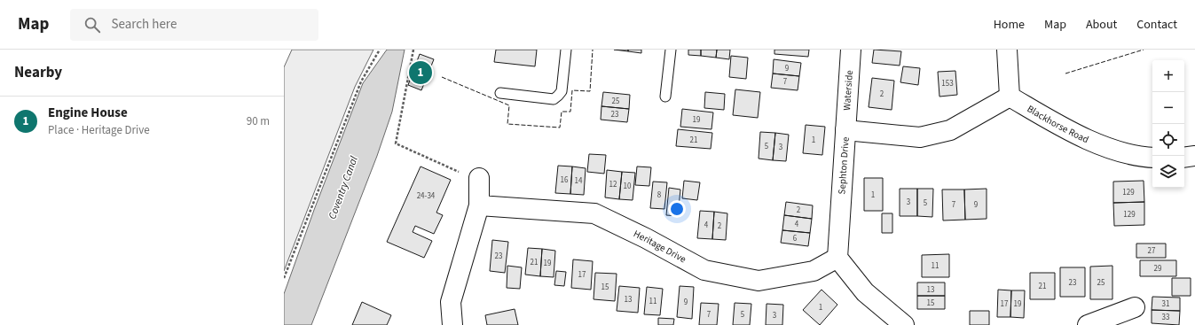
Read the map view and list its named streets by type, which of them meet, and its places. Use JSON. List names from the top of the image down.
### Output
{
  "streets": {
    "street": [
      "Waterside",
      "Blackhorse Road",
      "Sephton Drive",
      "Heritage Drive"
    ]
  },
  "crossings": [
    ["Waterside", "Sephton Drive"],
    ["Blackhorse Road", "Sephton Drive"],
    ["Sephton Drive", "Heritage Drive"]
  ],
  "water": ["Coventry Canal"],
  "house_numbers": [
    "9",
    "7",
    "153",
    "2",
    "25",
    "23",
    "19",
    "21",
    "1",
    "5",
    "3",
    "16",
    "14",
    "12",
    "10",
    "129",
    "8",
    "1",
    "24-34",
    "3",
    "5",
    "7",
    "9",
    "2",
    "129",
    "4",
    "4",
    "2",
    "6",
    "27",
    "23",
    "21",
    "19",
    "11",
    "29",
    "17",
    "23",
    "25",
    "21",
    "15",
    "13",
    "13",
    "11",
    "9",
    "15",
    "17",
    "19",
    "31",
    "1",
    "7",
    "5",
    "3",
    "33"
  ],
  "page": {
    "header": "Map",
    "search": "Search here",
    "nav": [
      "Home",
      "Map",
      "About",
      "Contact"
    ],
    "heading": "Nearby",
    "pins": "1",
    "map_buttons": ["+", "−"],
    "list": [
      {
        "mark": "1",
        "name": "Engine House",
        "note": "Place · Heritage Drive",
        "value": "90 m"
      }
    ]
  }
}
